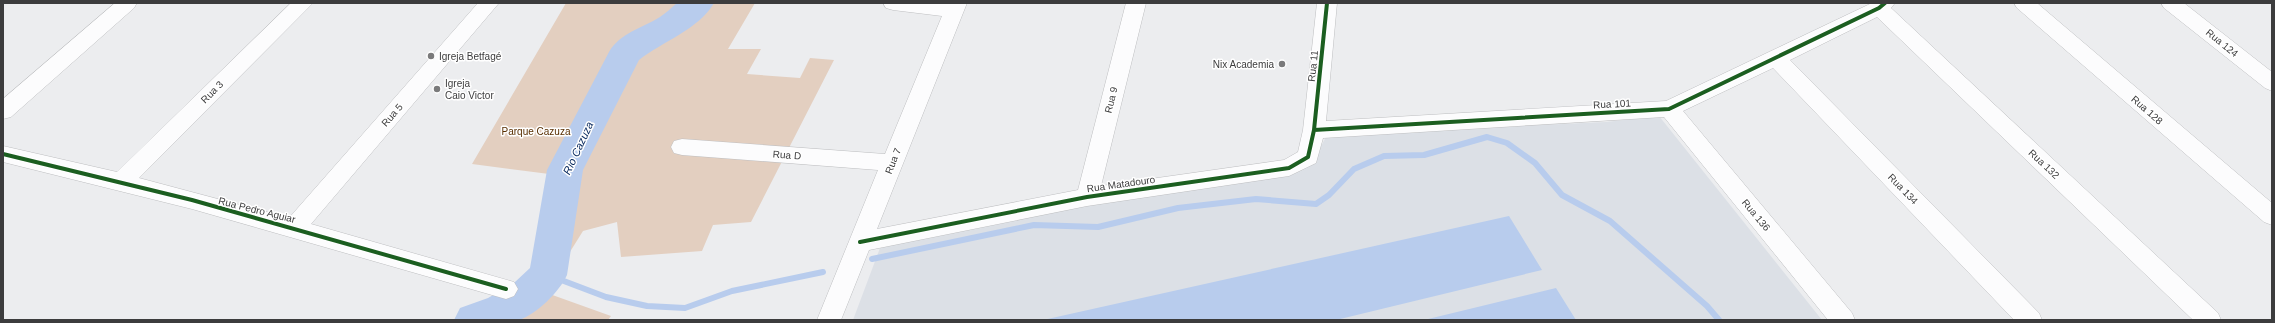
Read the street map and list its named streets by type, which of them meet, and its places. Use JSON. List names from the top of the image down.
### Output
{
  "streets": {
    "street": [
      "Rua 124",
      "Rua 11",
      "Rua 3",
      "Rua 9",
      "Rua 101",
      "Rua 128",
      "Rua 5",
      "Rua D",
      "Rua 7",
      "Rua 132",
      "Rua Matadouro",
      "Rua 134",
      "Rua Pedro Aguiar",
      "Rua 136"
    ]
  },
  "crossings": [
    ["Rua 11", "Rua 101"],
    ["Rua 11", "Rua Matadouro"],
    ["Rua 3", "Rua Pedro Aguiar"],
    ["Rua 9", "Rua Matadouro"],
    ["Rua 101", "Rua 132"],
    ["Rua 101", "Rua Matadouro"],
    ["Rua 101", "Rua 134"],
    ["Rua 101", "Rua 136"],
    ["Rua 5", "Rua Pedro Aguiar"],
    ["Rua D", "Rua 7"],
    ["Rua 7", "Rua Matadouro"]
  ],
  "water": ["Rio Cazuza"],
  "parks": ["Parque Cazuza"],
  "places": ["Igreja Betfagé", "Nix Academia", "Igreja Caio Victor"]
}
